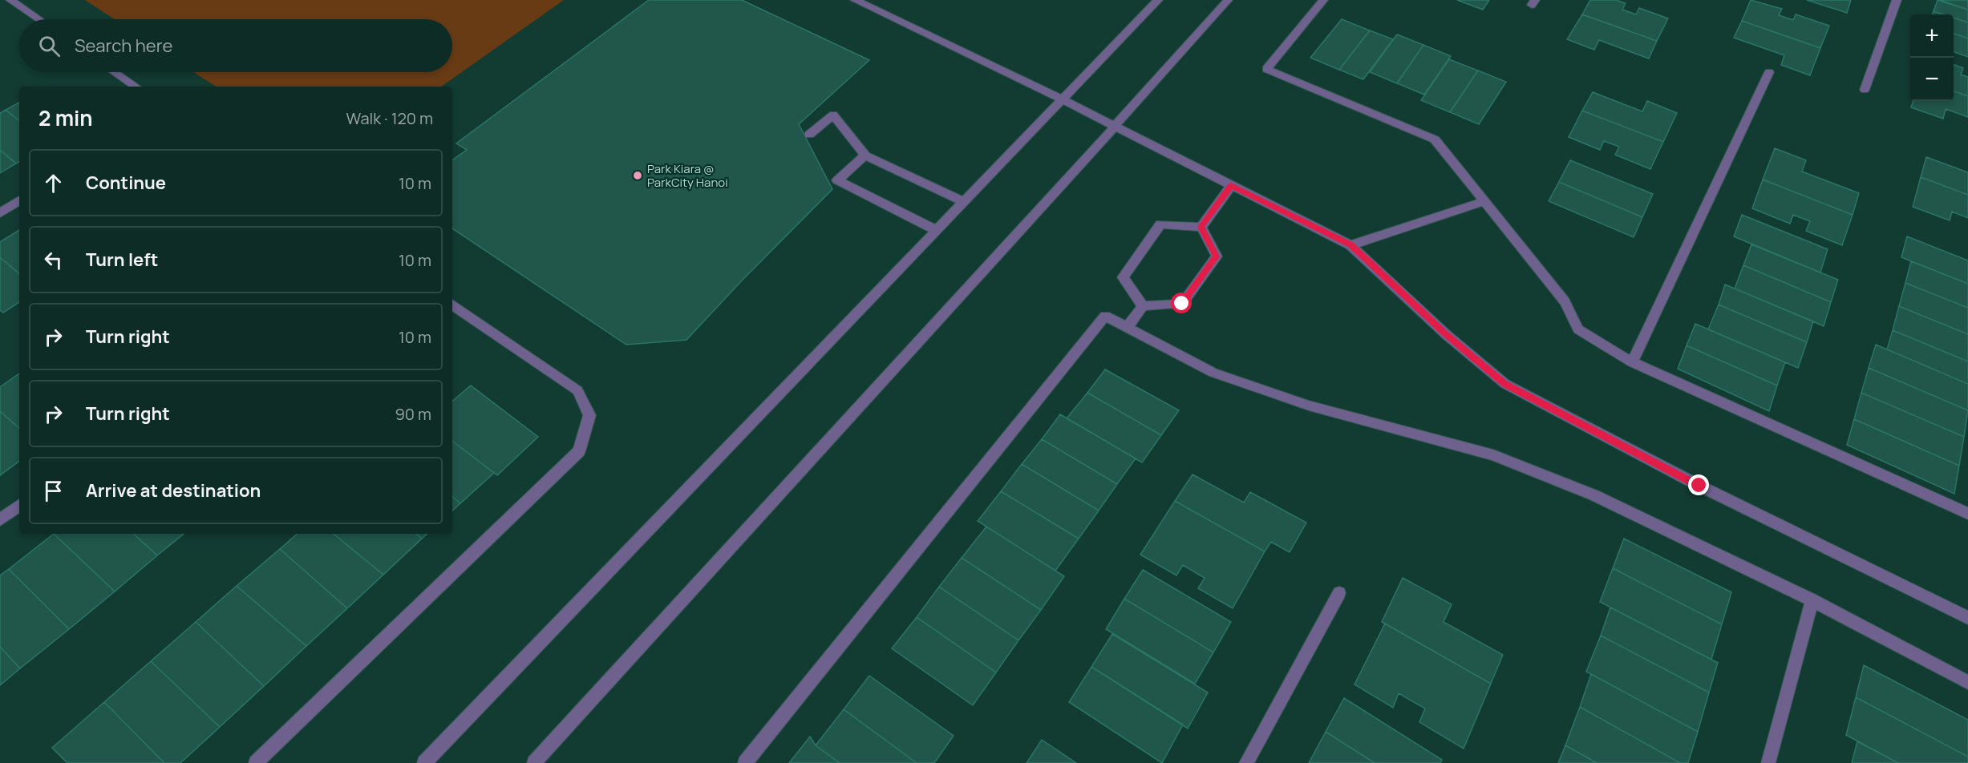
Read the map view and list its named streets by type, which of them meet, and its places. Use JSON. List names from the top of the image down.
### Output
{
  "places": ["Park Kiara @ ParkCity Hanoi"],
  "page": {
    "map_buttons": ["+", "−"],
    "search": "Search here",
    "heading": ["2 min", "Walk · 120 m"],
    "list": [
      ["Continue", "10 m"],
      ["Turn left", "10 m"],
      ["Turn right", "10 m"],
      ["Turn right", "90 m"],
      "Arrive at destination"
    ]
  }
}
